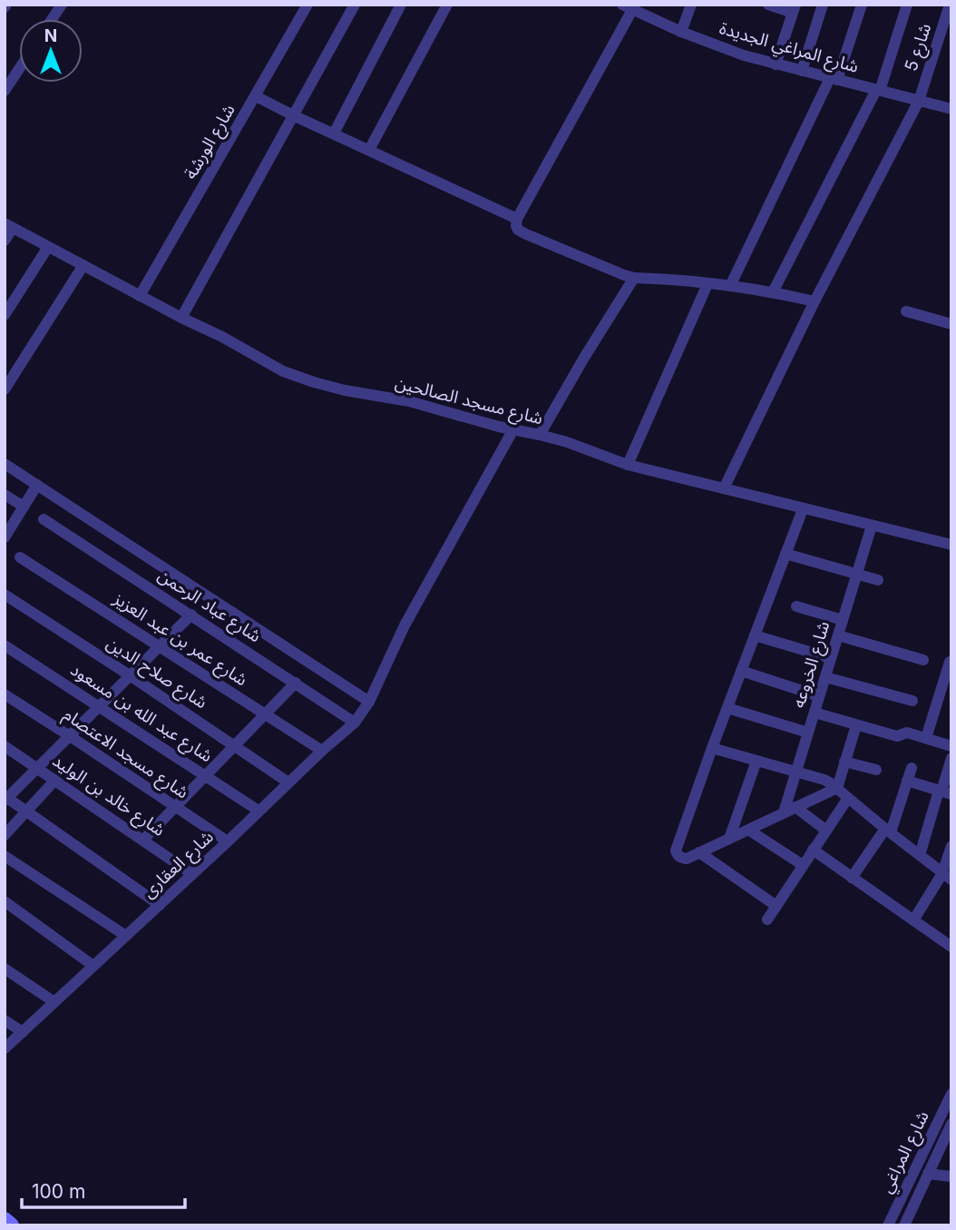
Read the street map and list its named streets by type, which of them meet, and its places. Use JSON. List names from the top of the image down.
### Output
{
  "streets": {
    "street": [
      "شارع المراغي الجديدة",
      "شارع 5",
      "شارع الورشة",
      "شارع مسجد الصالحين",
      "شارع عباد الرحمن",
      "شارع عمر بن عبد العزيز",
      "شارع الخروعه",
      "شارع صلاح الدين",
      "شارع عبد الله بن مسعود",
      "شارع مسجد الاعتصام",
      "شارع خالد بن الوليد",
      "شارع العقارى",
      "شارع المراغي"
    ]
  },
  "crossings": [
    ["شارع المراغي الجديدة", "شارع 5"],
    ["شارع 5", "شارع مسجد الصالحين"],
    ["شارع الورشة", "شارع مسجد الصالحين"],
    ["شارع مسجد الصالحين", "شارع الخروعه"],
    ["شارع مسجد الصالحين", "شارع العقارى"],
    ["شارع عباد الرحمن", "شارع العقارى"],
    ["شارع عمر بن عبد العزيز", "شارع العقارى"],
    ["شارع صلاح الدين", "شارع العقارى"],
    ["شارع عبد الله بن مسعود", "شارع العقارى"],
    ["شارع مسجد الاعتصام", "شارع العقارى"],
    ["شارع خالد بن الوليد", "شارع العقارى"]
  ],
  "scale_bar": "100 m",
  "north": "top"
}
